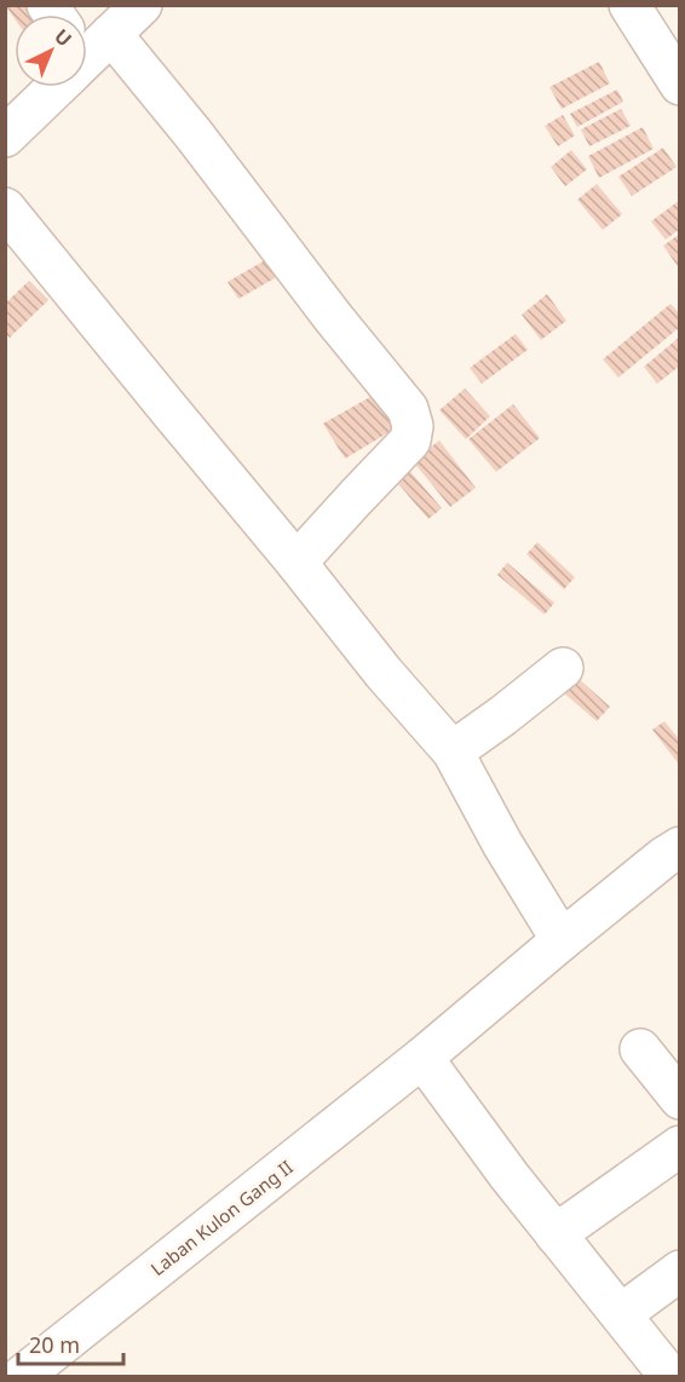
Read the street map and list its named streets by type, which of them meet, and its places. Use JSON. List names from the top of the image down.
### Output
{
  "streets": {
    "street": ["Laban Kulon Gang II"]
  },
  "scale_bar": "20 m",
  "north": "top right"
}
